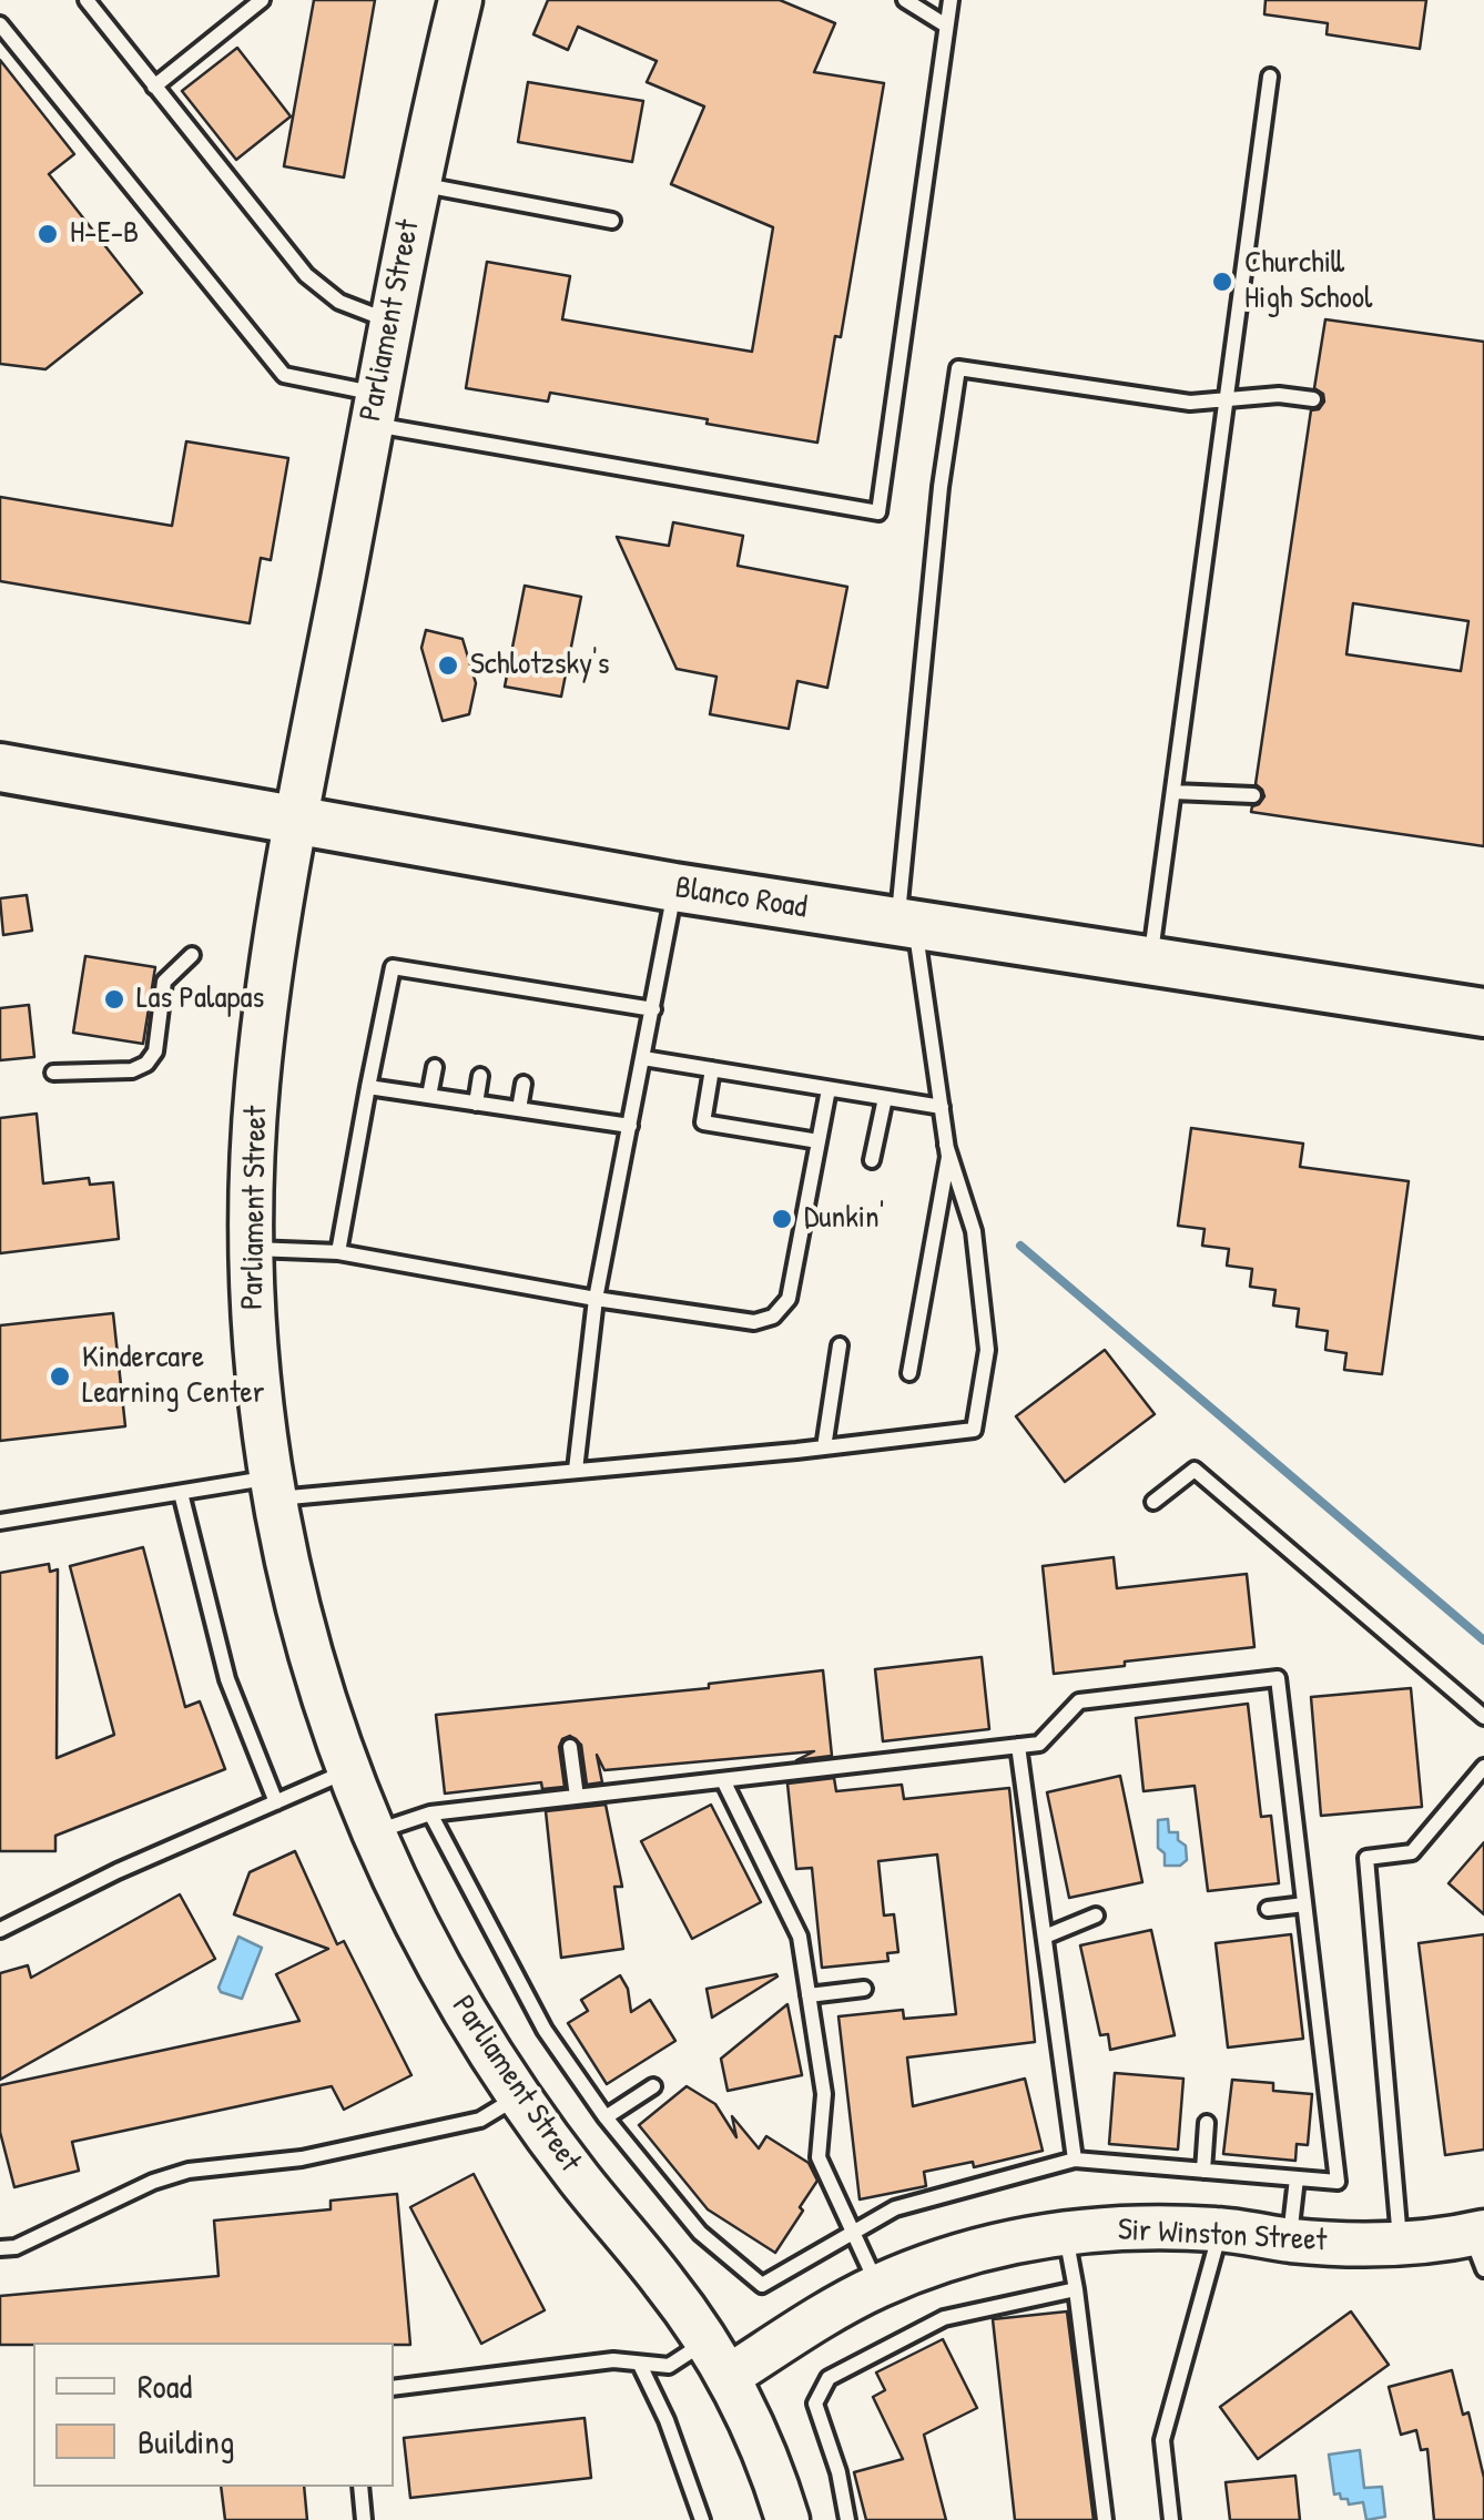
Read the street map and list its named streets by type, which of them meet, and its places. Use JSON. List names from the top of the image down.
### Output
{
  "streets": {
    "main road": ["Blanco Road"],
    "street": ["Parliament Street", "Sir Winston Street"]
  },
  "crossings": [
    ["Parliament Street", "Blanco Road"],
    ["Parliament Street", "Sir Winston Street"]
  ],
  "places": [
    "H-E-B",
    "Churchill High School",
    "Schlotzsky's",
    "Las Palapas",
    "Dunkin'",
    "Kindercare Learning Center"
  ],
  "legend": ["Road", "Building"]
}
